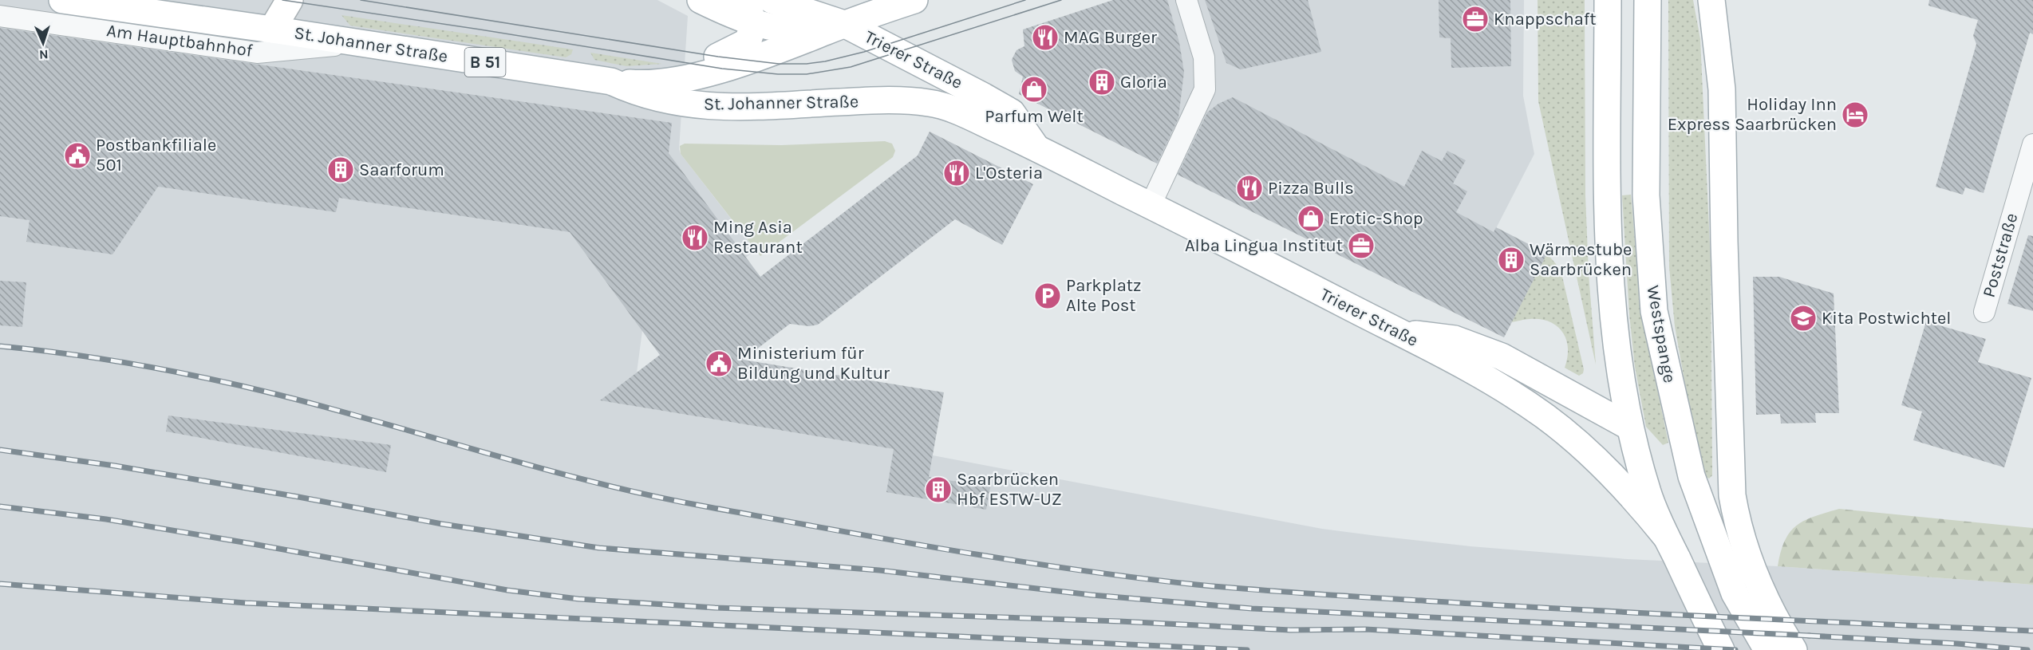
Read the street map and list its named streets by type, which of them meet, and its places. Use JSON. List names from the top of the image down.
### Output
{
  "streets": {
    "main road": [
      "St. Johanner Straße",
      "Trierer Straße",
      "B 51",
      "Westspange"
    ],
    "street": ["Am Hauptbahnhof", "Poststraße"]
  },
  "crossings": [
    ["Am Hauptbahnhof", "St. Johanner Straße"],
    ["St. Johanner Straße", "Trierer Straße"],
    ["St. Johanner Straße", "B 51"],
    ["Trierer Straße", "B 51"]
  ],
  "places": {
    "office": ["Knappschaft", "Alba Lingua Institut"],
    "restaurant": [
      "MAG Burger",
      "L'Osteria",
      "Pizza Bulls",
      "Ming Asia Restaurant"
    ],
    "building": [
      "Gloria",
      "Saarforum",
      "Wärmestube Saarbrücken",
      "Saarbrücken Hbf ESTW-UZ"
    ],
    "shop": ["Parfum Welt", "Erotic-Shop"],
    "hotel": ["Holiday Inn Express Saarbrücken"],
    "public building": ["Postbankfiliale 501", "Ministerium für Bildung und Kultur"],
    "parking": ["Parkplatz Alte Post"],
    "school or university": ["Kita Postwichtel"]
  },
  "north": "bottom"
}
